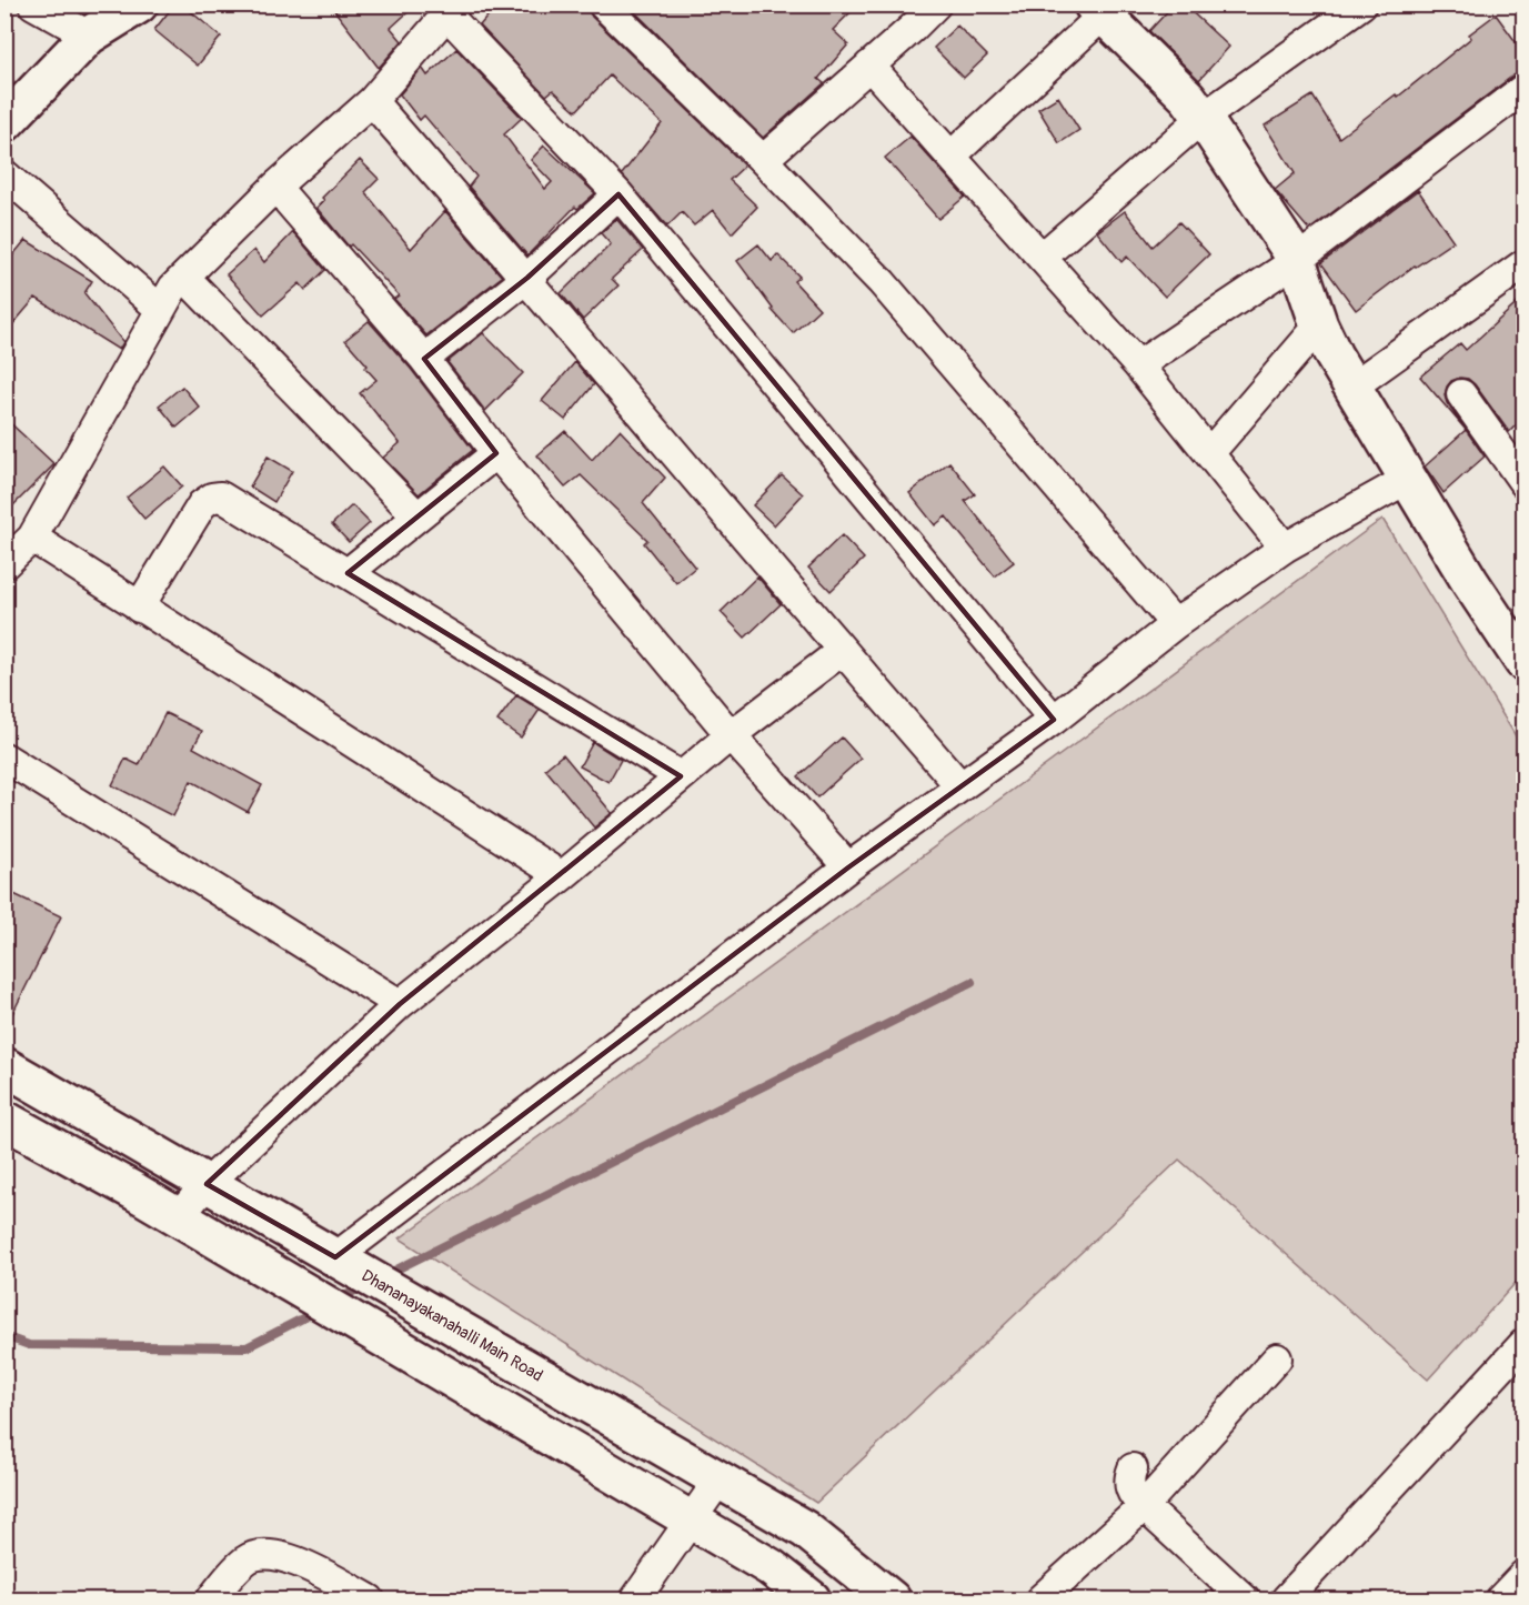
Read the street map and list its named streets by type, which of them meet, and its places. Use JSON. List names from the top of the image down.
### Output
{
  "streets": {
    "street": ["Dhananayakanahalli Main Road"]
  }
}
